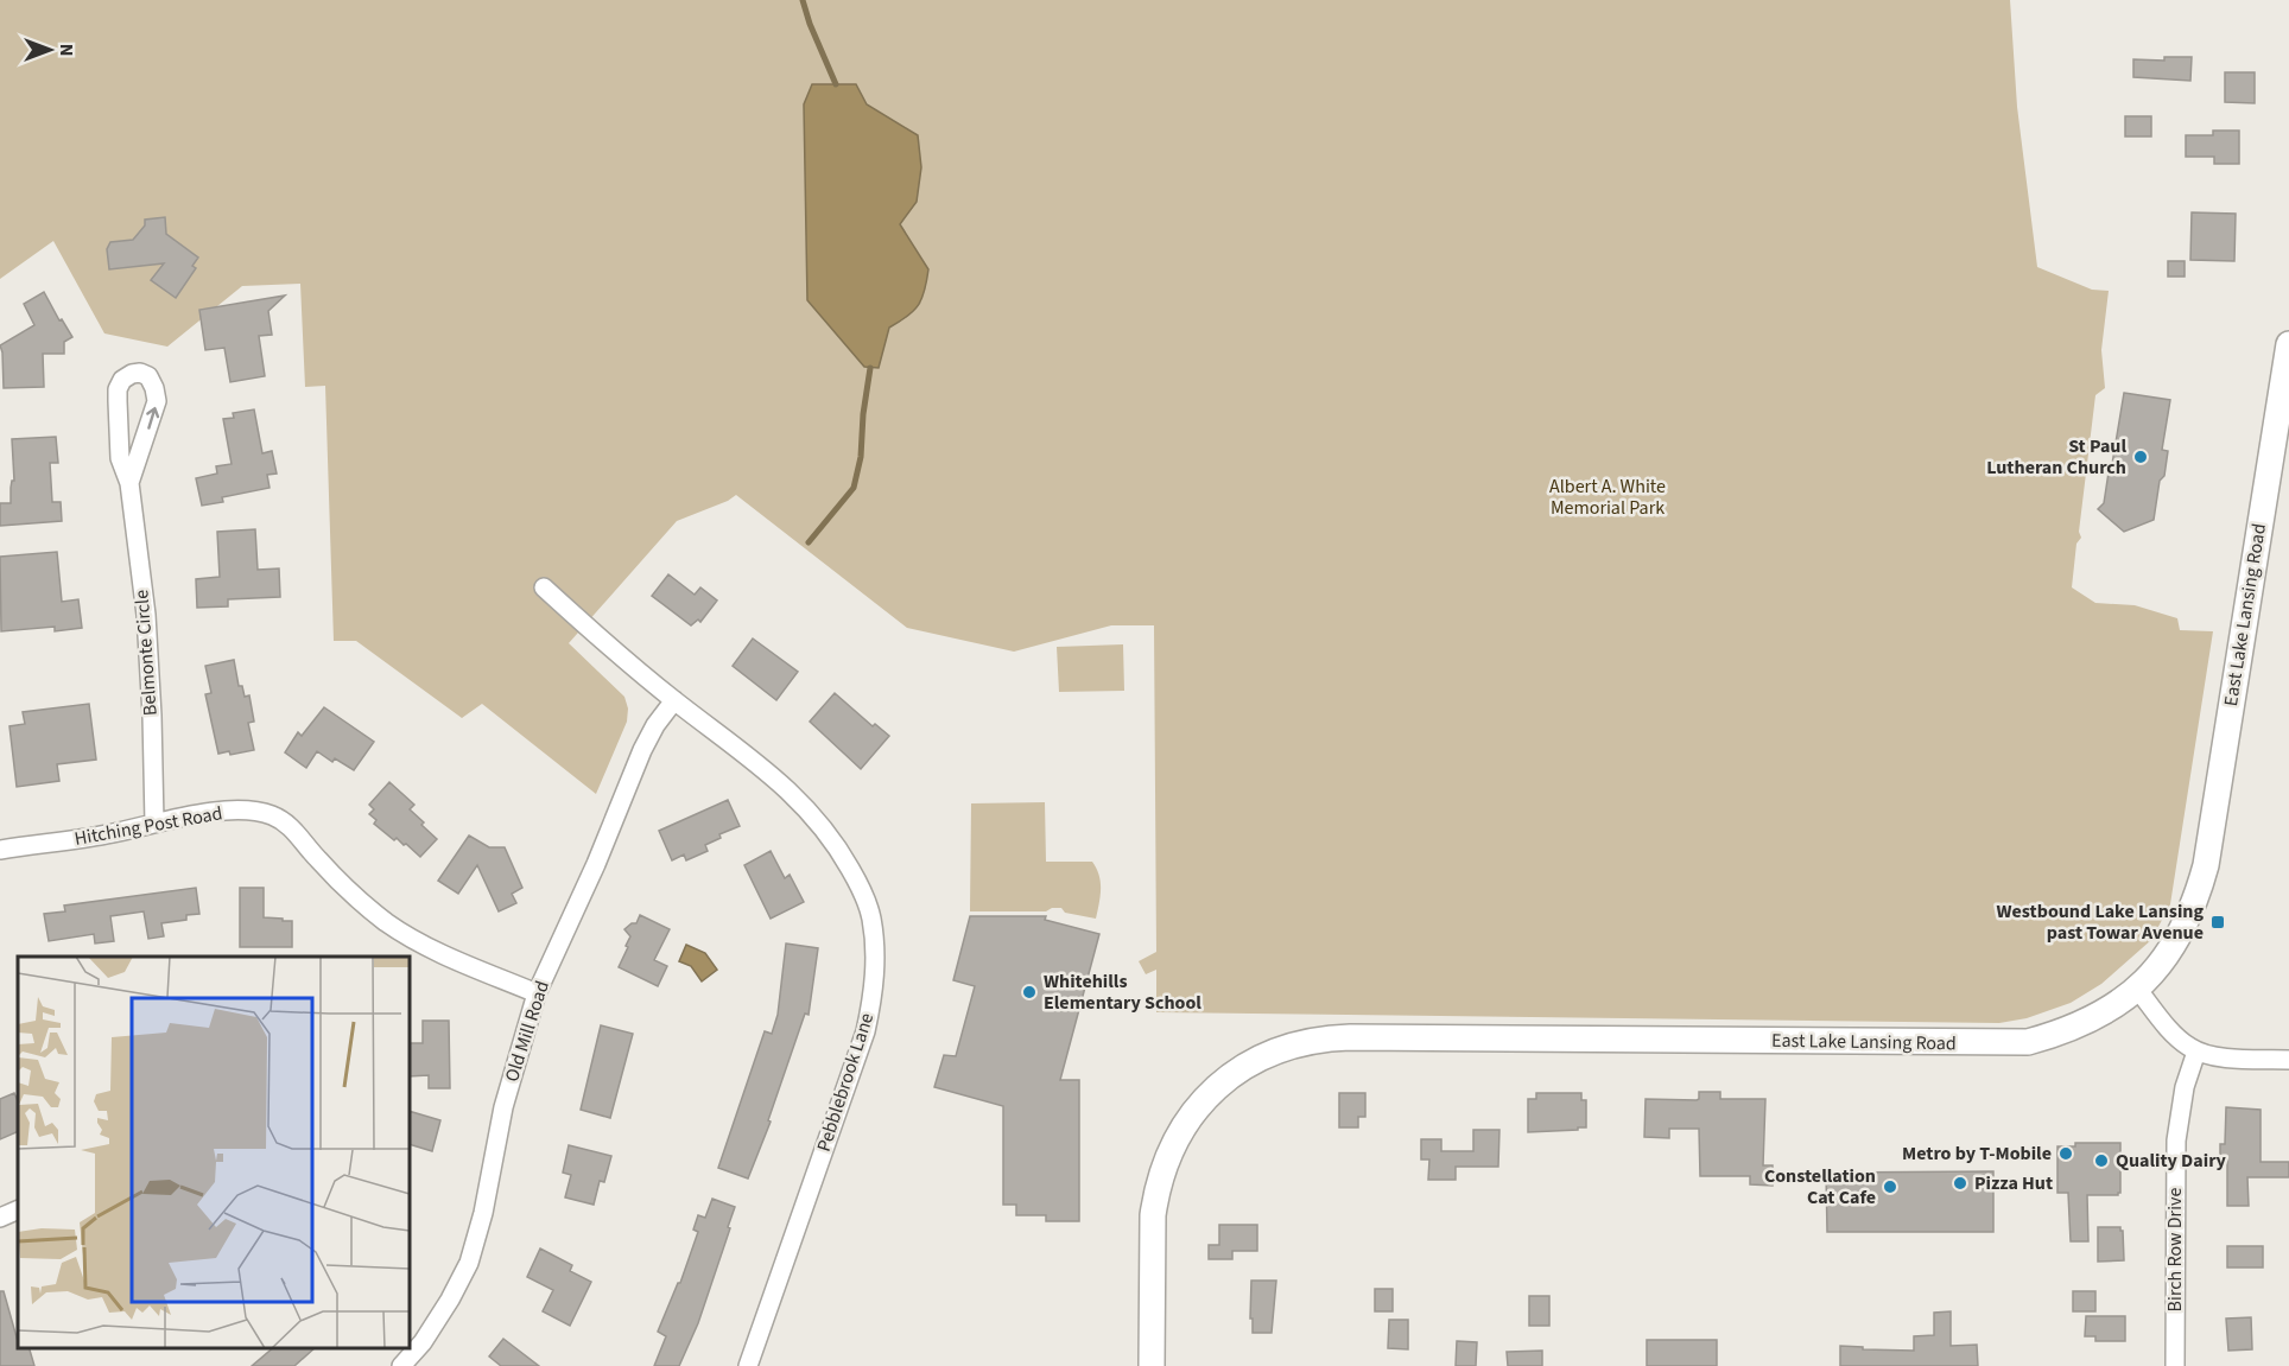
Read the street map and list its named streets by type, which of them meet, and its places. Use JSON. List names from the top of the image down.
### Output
{
  "streets": {
    "main road": ["East Lake Lansing Road"],
    "street": [
      "Belmonte Circle",
      "Hitching Post Road",
      "Old Mill Road",
      "Pebblebrook Lane",
      "Birch Row Drive"
    ]
  },
  "crossings": [
    ["Belmonte Circle", "Hitching Post Road"],
    ["Hitching Post Road", "Old Mill Road"],
    ["Old Mill Road", "Pebblebrook Lane"]
  ],
  "parks": ["Albert A. White Memorial Park"],
  "places": {
    "other": [
      "St Paul Lutheran Church",
      "Whitehills Elementary School",
      "Metro by T-Mobile",
      "Quality Dairy",
      "Pizza Hut",
      "Constellation Cat Cafe"
    ],
    "transit": ["Westbound Lake Lansing past Towar Avenue"]
  },
  "north": "right"
}
